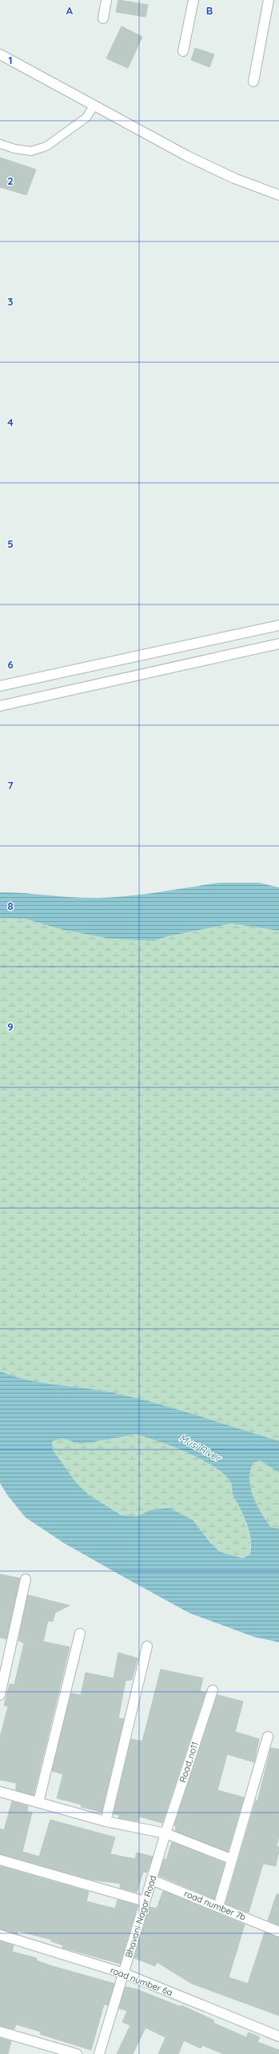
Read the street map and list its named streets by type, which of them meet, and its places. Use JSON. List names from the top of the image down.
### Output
{
  "streets": {
    "street": [
      "Road,.no11",
      "road number 7b",
      "Bhavani Nagar Road",
      "road number 6a"
    ]
  },
  "crossings": [
    ["Road,.no11", "Bhavani Nagar Road"],
    ["road number 7b", "Bhavani Nagar Road"],
    ["Bhavani Nagar Road", "road number 6a"]
  ],
  "water": ["Musi River"],
  "grid": {
    "columns": ["A", "B"],
    "rows": [
      "1",
      "2",
      "3",
      "4",
      "5",
      "6",
      "7",
      "8",
      "9"
    ]
  }
}
